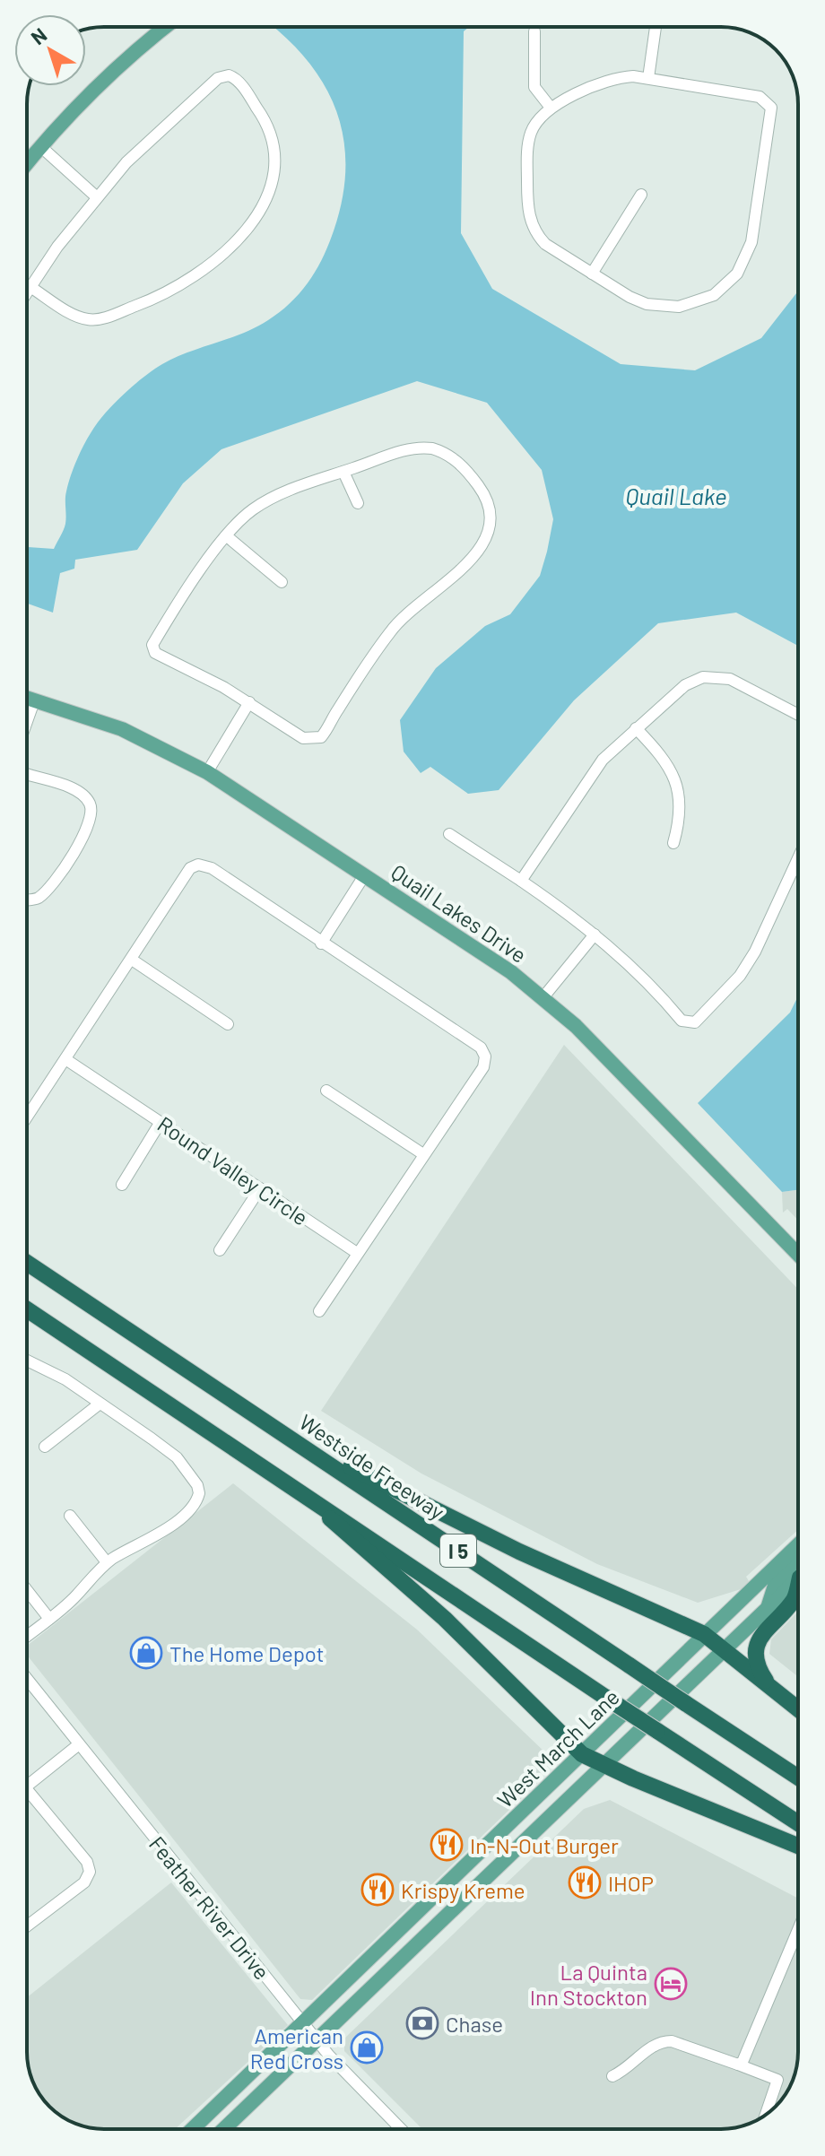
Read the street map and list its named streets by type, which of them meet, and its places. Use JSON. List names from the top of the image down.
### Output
{
  "streets": {
    "highway": ["Westside Freeway", "I 5"],
    "main road": ["Quail Lakes Drive", "West March Lane"],
    "street": ["Round Valley Circle", "Feather River Drive"]
  },
  "crossings": [
    ["West March Lane", "Feather River Drive"]
  ],
  "water": ["Quail Lake"],
  "places": {
    "shop": ["The Home Depot", "American Red Cross"],
    "restaurant": ["In-N-Out Burger", "IHOP", "Krispy Kreme"],
    "hotel": ["La Quinta Inn Stockton"],
    "bank": ["Chase"]
  },
  "north": "top left"
}
